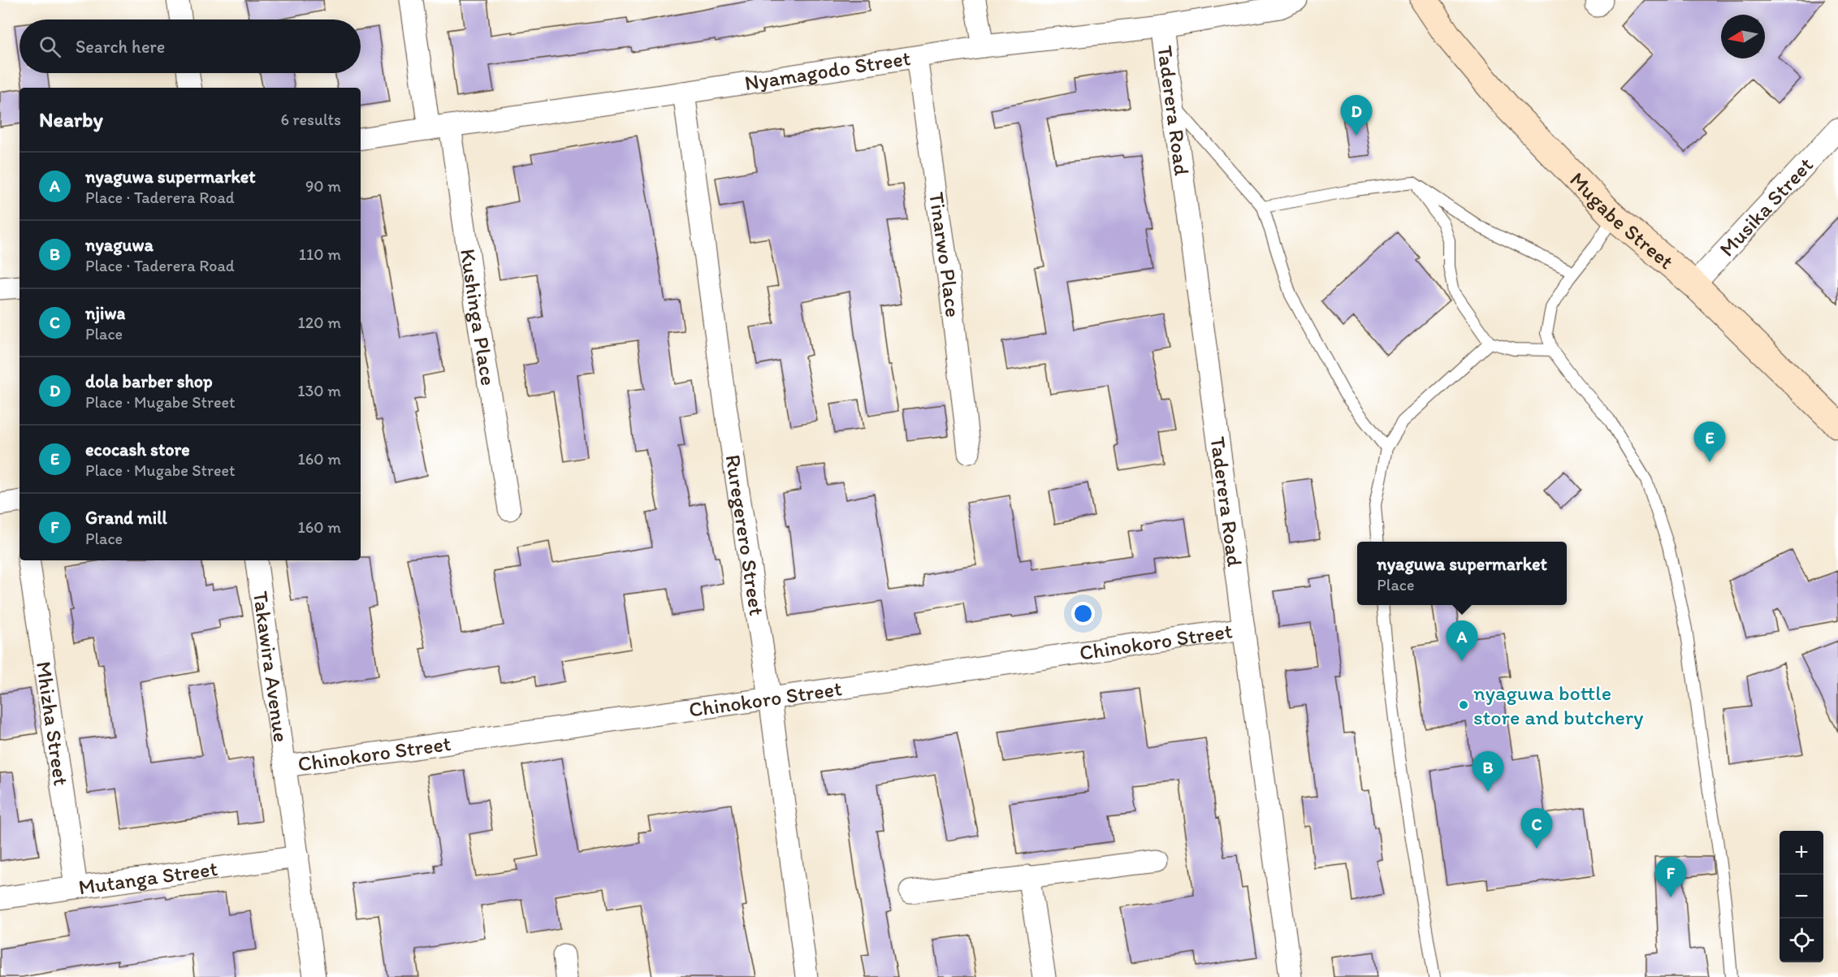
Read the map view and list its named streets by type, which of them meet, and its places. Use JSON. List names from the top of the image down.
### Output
{
  "streets": {
    "street": [
      "Nyamagodo Street",
      "Taderera Road",
      "Musika Street",
      "Mugabe Street",
      "Tinarwo Place",
      "Kushinga Place",
      "Ruregerero Street",
      "Chinokoro Street",
      "Takawira Avenue",
      "Mhizha Street",
      "Mutanga Street"
    ]
  },
  "crossings": [
    ["Nyamagodo Street", "Taderera Road"],
    ["Nyamagodo Street", "Tinarwo Place"],
    ["Nyamagodo Street", "Kushinga Place"],
    ["Nyamagodo Street", "Ruregerero Street"],
    ["Taderera Road", "Chinokoro Street"],
    ["Musika Street", "Mugabe Street"],
    ["Ruregerero Street", "Chinokoro Street"],
    ["Chinokoro Street", "Takawira Avenue"],
    ["Takawira Avenue", "Mutanga Street"],
    ["Mhizha Street", "Mutanga Street"]
  ],
  "places": ["nyaguwa bottle store and butchery"],
  "north": "left",
  "page": {
    "search": "Search here",
    "heading": ["Nearby", "6 results"],
    "pins": [
      "D",
      "E",
      "A",
      "B",
      "C",
      "F"
    ],
    "list": [
      {
        "mark": "A",
        "name": "nyaguwa supermarket",
        "note": "Place · Taderera Road",
        "value": "90 m"
      },
      {
        "mark": "B",
        "name": "nyaguwa",
        "note": "Place · Taderera Road",
        "value": "110 m"
      },
      {
        "mark": "C",
        "name": "njiwa",
        "note": "Place",
        "value": "120 m"
      },
      {
        "mark": "D",
        "name": "dola barber shop",
        "note": "Place · Mugabe Street",
        "value": "130 m"
      },
      {
        "mark": "E",
        "name": "ecocash store",
        "note": "Place · Mugabe Street",
        "value": "160 m"
      },
      {
        "mark": "F",
        "name": "Grand mill",
        "note": "Place",
        "value": "160 m"
      }
    ],
    "popup": ["nyaguwa supermarket", "Place"],
    "map_buttons": ["+", "−"]
  }
}
